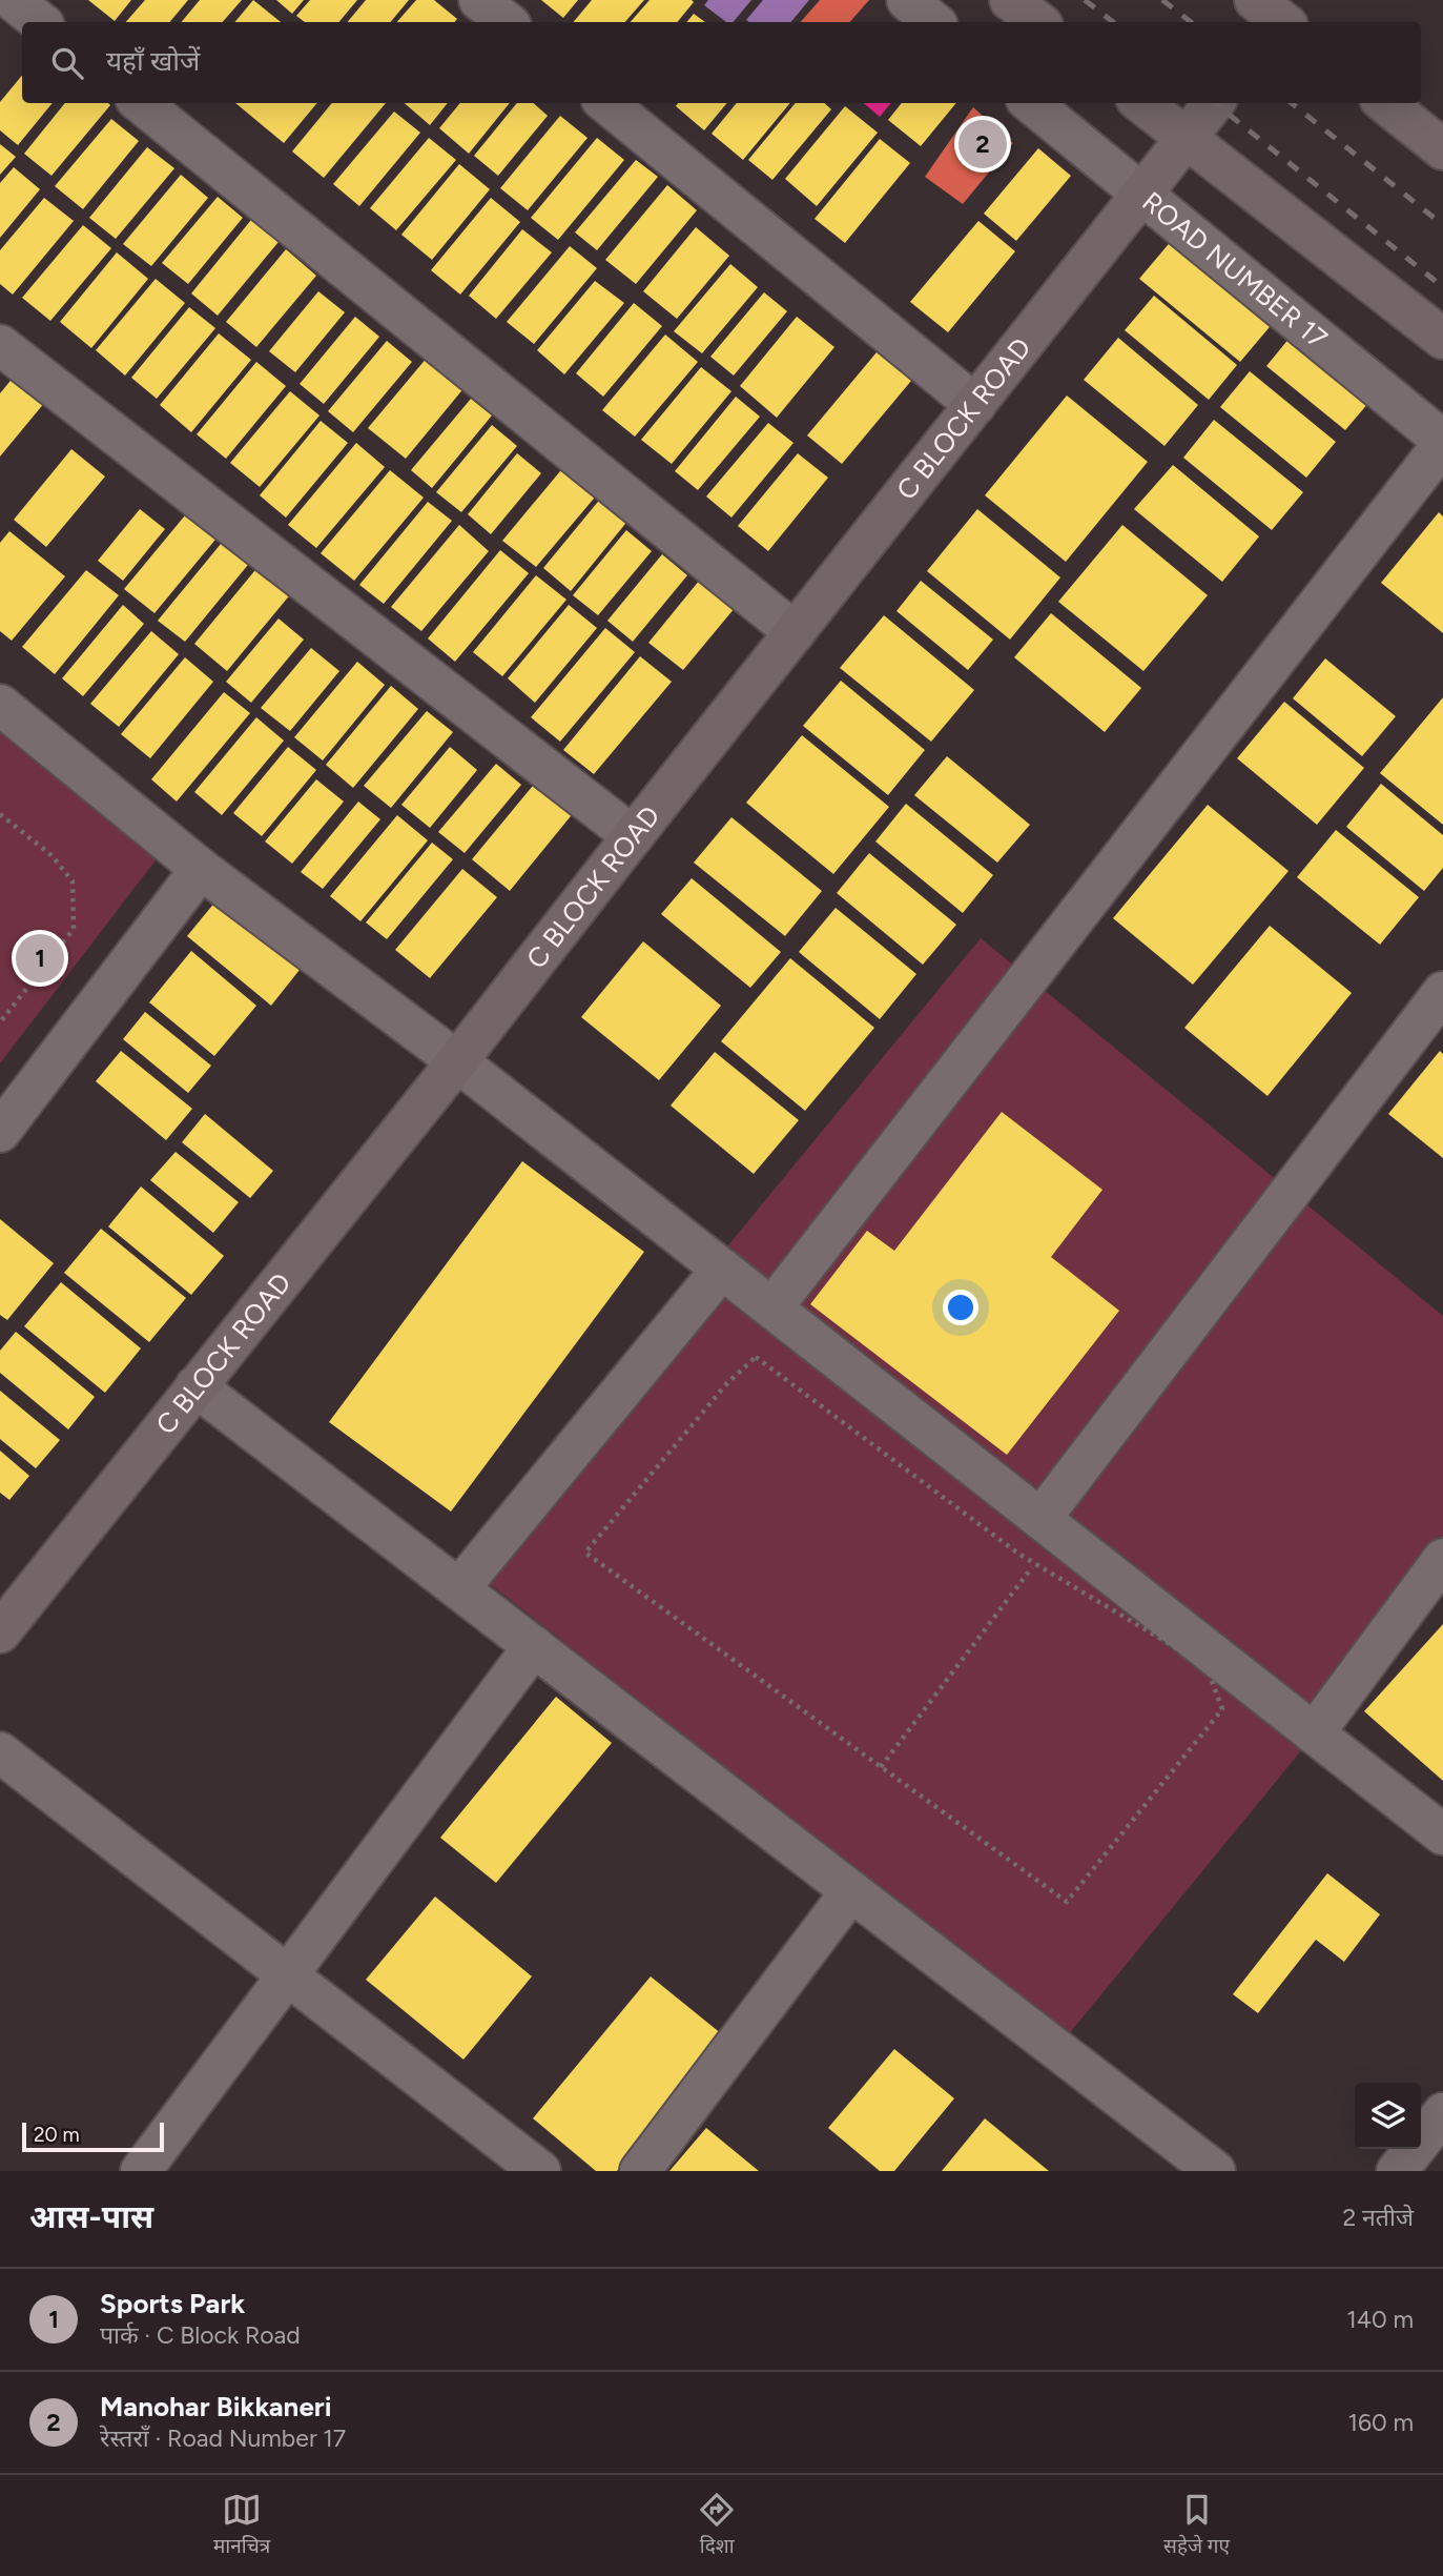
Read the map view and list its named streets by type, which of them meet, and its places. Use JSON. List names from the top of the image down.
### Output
{
  "streets": {
    "street": ["ROAD NUMBER 17", "C BLOCK ROAD"]
  },
  "crossings": [
    ["ROAD NUMBER 17", "C BLOCK ROAD"]
  ],
  "scale_bar": "20 m",
  "page": {
    "search": "यहाँ खोजें",
    "pins": ["2", "1"],
    "scale": "20 m",
    "heading": ["आस-पास", "2 नतीजे"],
    "list": [
      {
        "mark": "1",
        "name": "Sports Park",
        "note": "पार्क · C Block Road",
        "value": "140 m"
      },
      {
        "mark": "2",
        "name": "Manohar Bikkaneri",
        "note": "रेस्तराँ · Road Number 17",
        "value": "160 m"
      }
    ],
    "nav": ["मानचित्र", "दिशा", "सहेजे गए"]
  }
}
